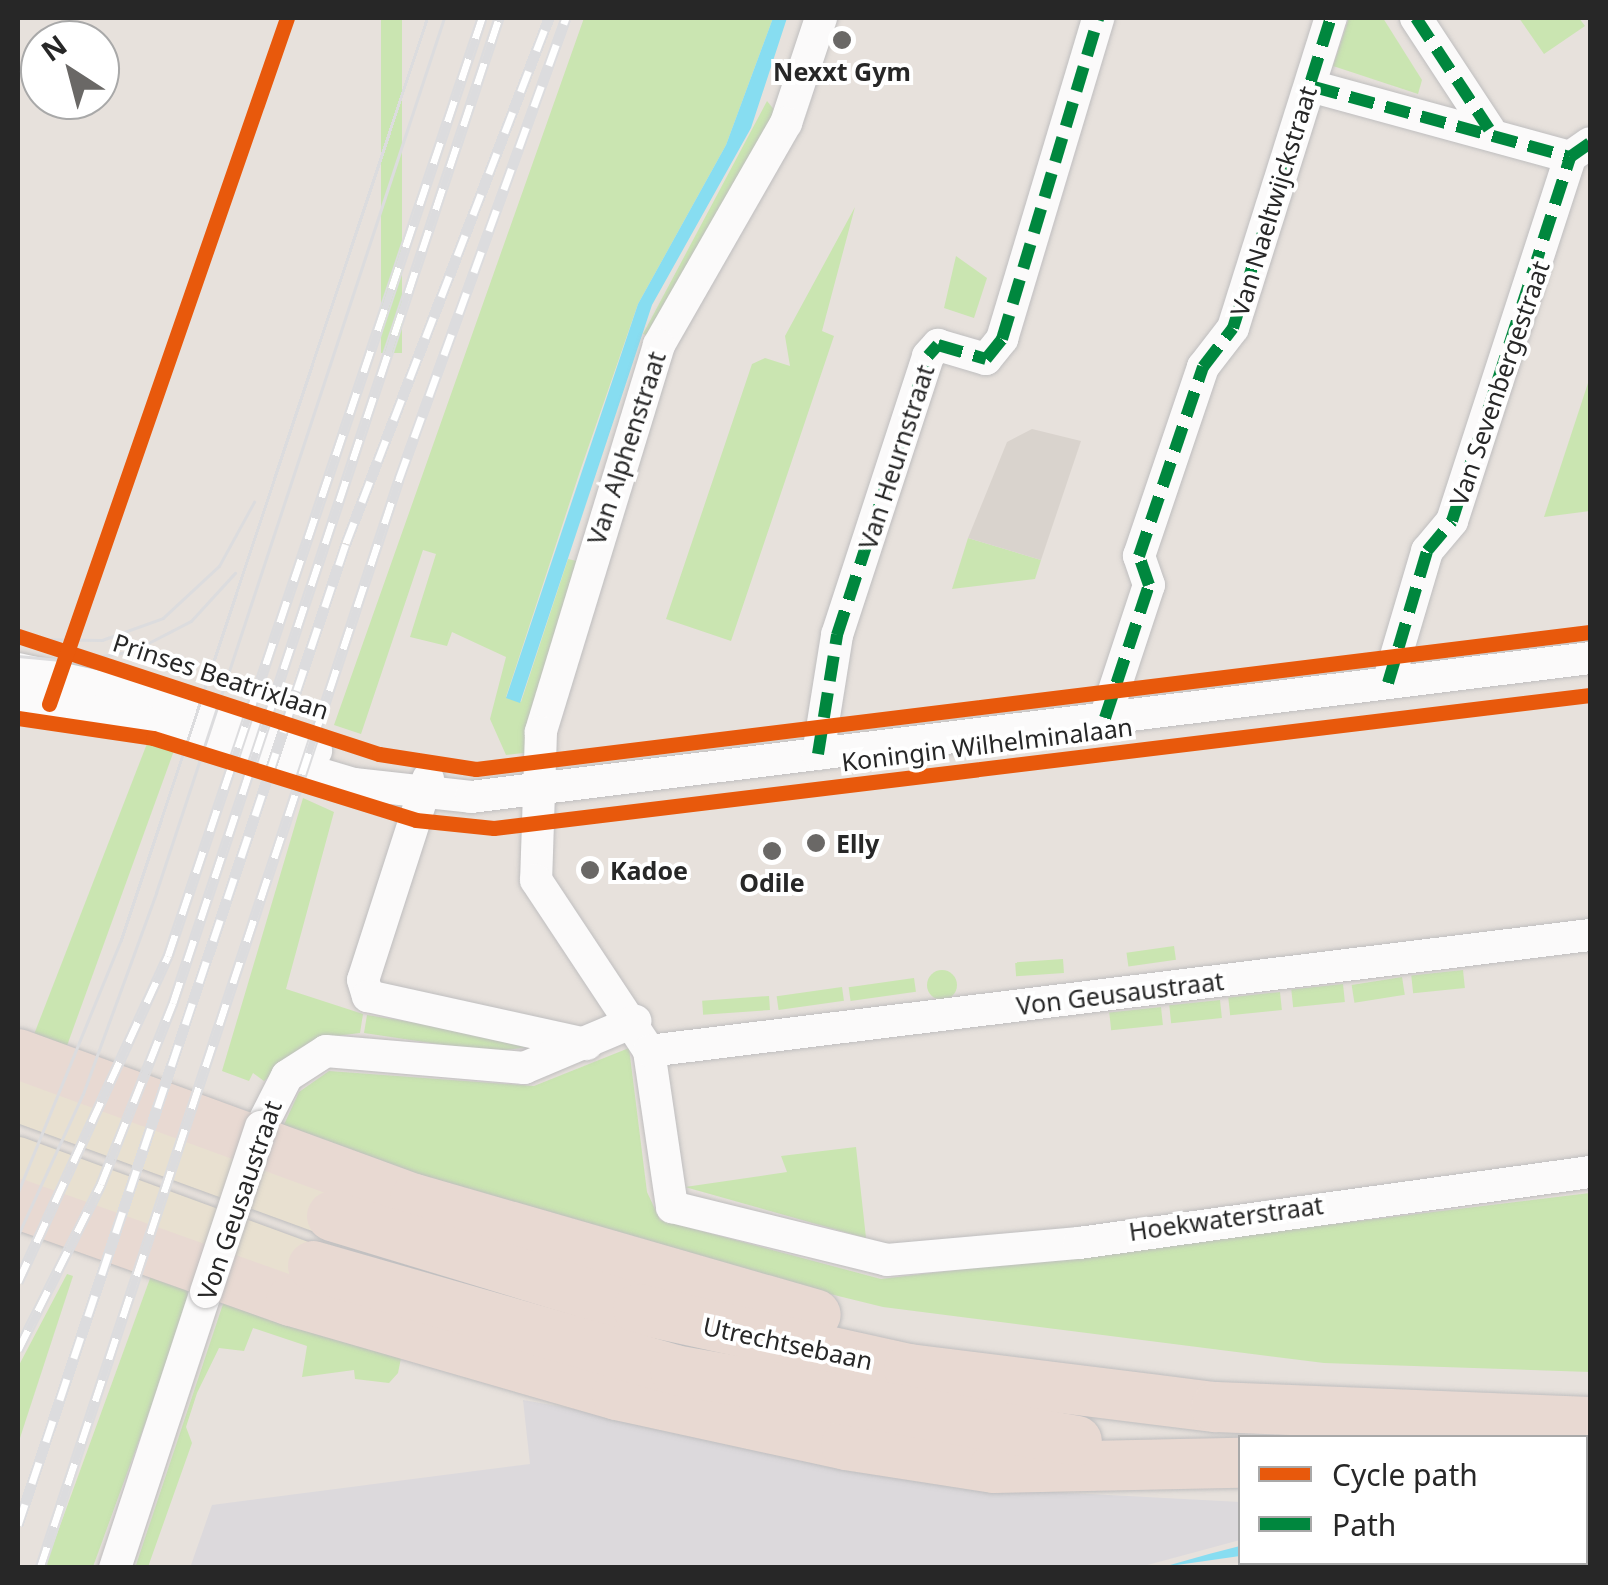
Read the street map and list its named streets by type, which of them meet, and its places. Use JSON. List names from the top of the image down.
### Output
{
  "streets": {
    "highway": ["Utrechtsebaan"],
    "street": [
      "Van Naeltwijckstraat",
      "Van Sevenbergestraat",
      "Van Alphenstraat",
      "Van Heurnstraat",
      "Prinses Beatrixlaan",
      "Koningin Wilhelminalaan",
      "Von Geusaustraat",
      "Hoekwaterstraat"
    ]
  },
  "crossings": [
    ["Van Naeltwijckstraat", "Koningin Wilhelminalaan"],
    ["Van Sevenbergestraat", "Koningin Wilhelminalaan"],
    ["Van Alphenstraat", "Koningin Wilhelminalaan"],
    ["Van Alphenstraat", "Von Geusaustraat"],
    ["Van Alphenstraat", "Hoekwaterstraat"],
    ["Van Heurnstraat", "Koningin Wilhelminalaan"],
    ["Prinses Beatrixlaan", "Koningin Wilhelminalaan"]
  ],
  "places": [
    "Nexxt Gym",
    "Elly",
    "Odile",
    "Kadoe"
  ],
  "legend": ["Cycle path", "Path"],
  "north": "top left"
}
